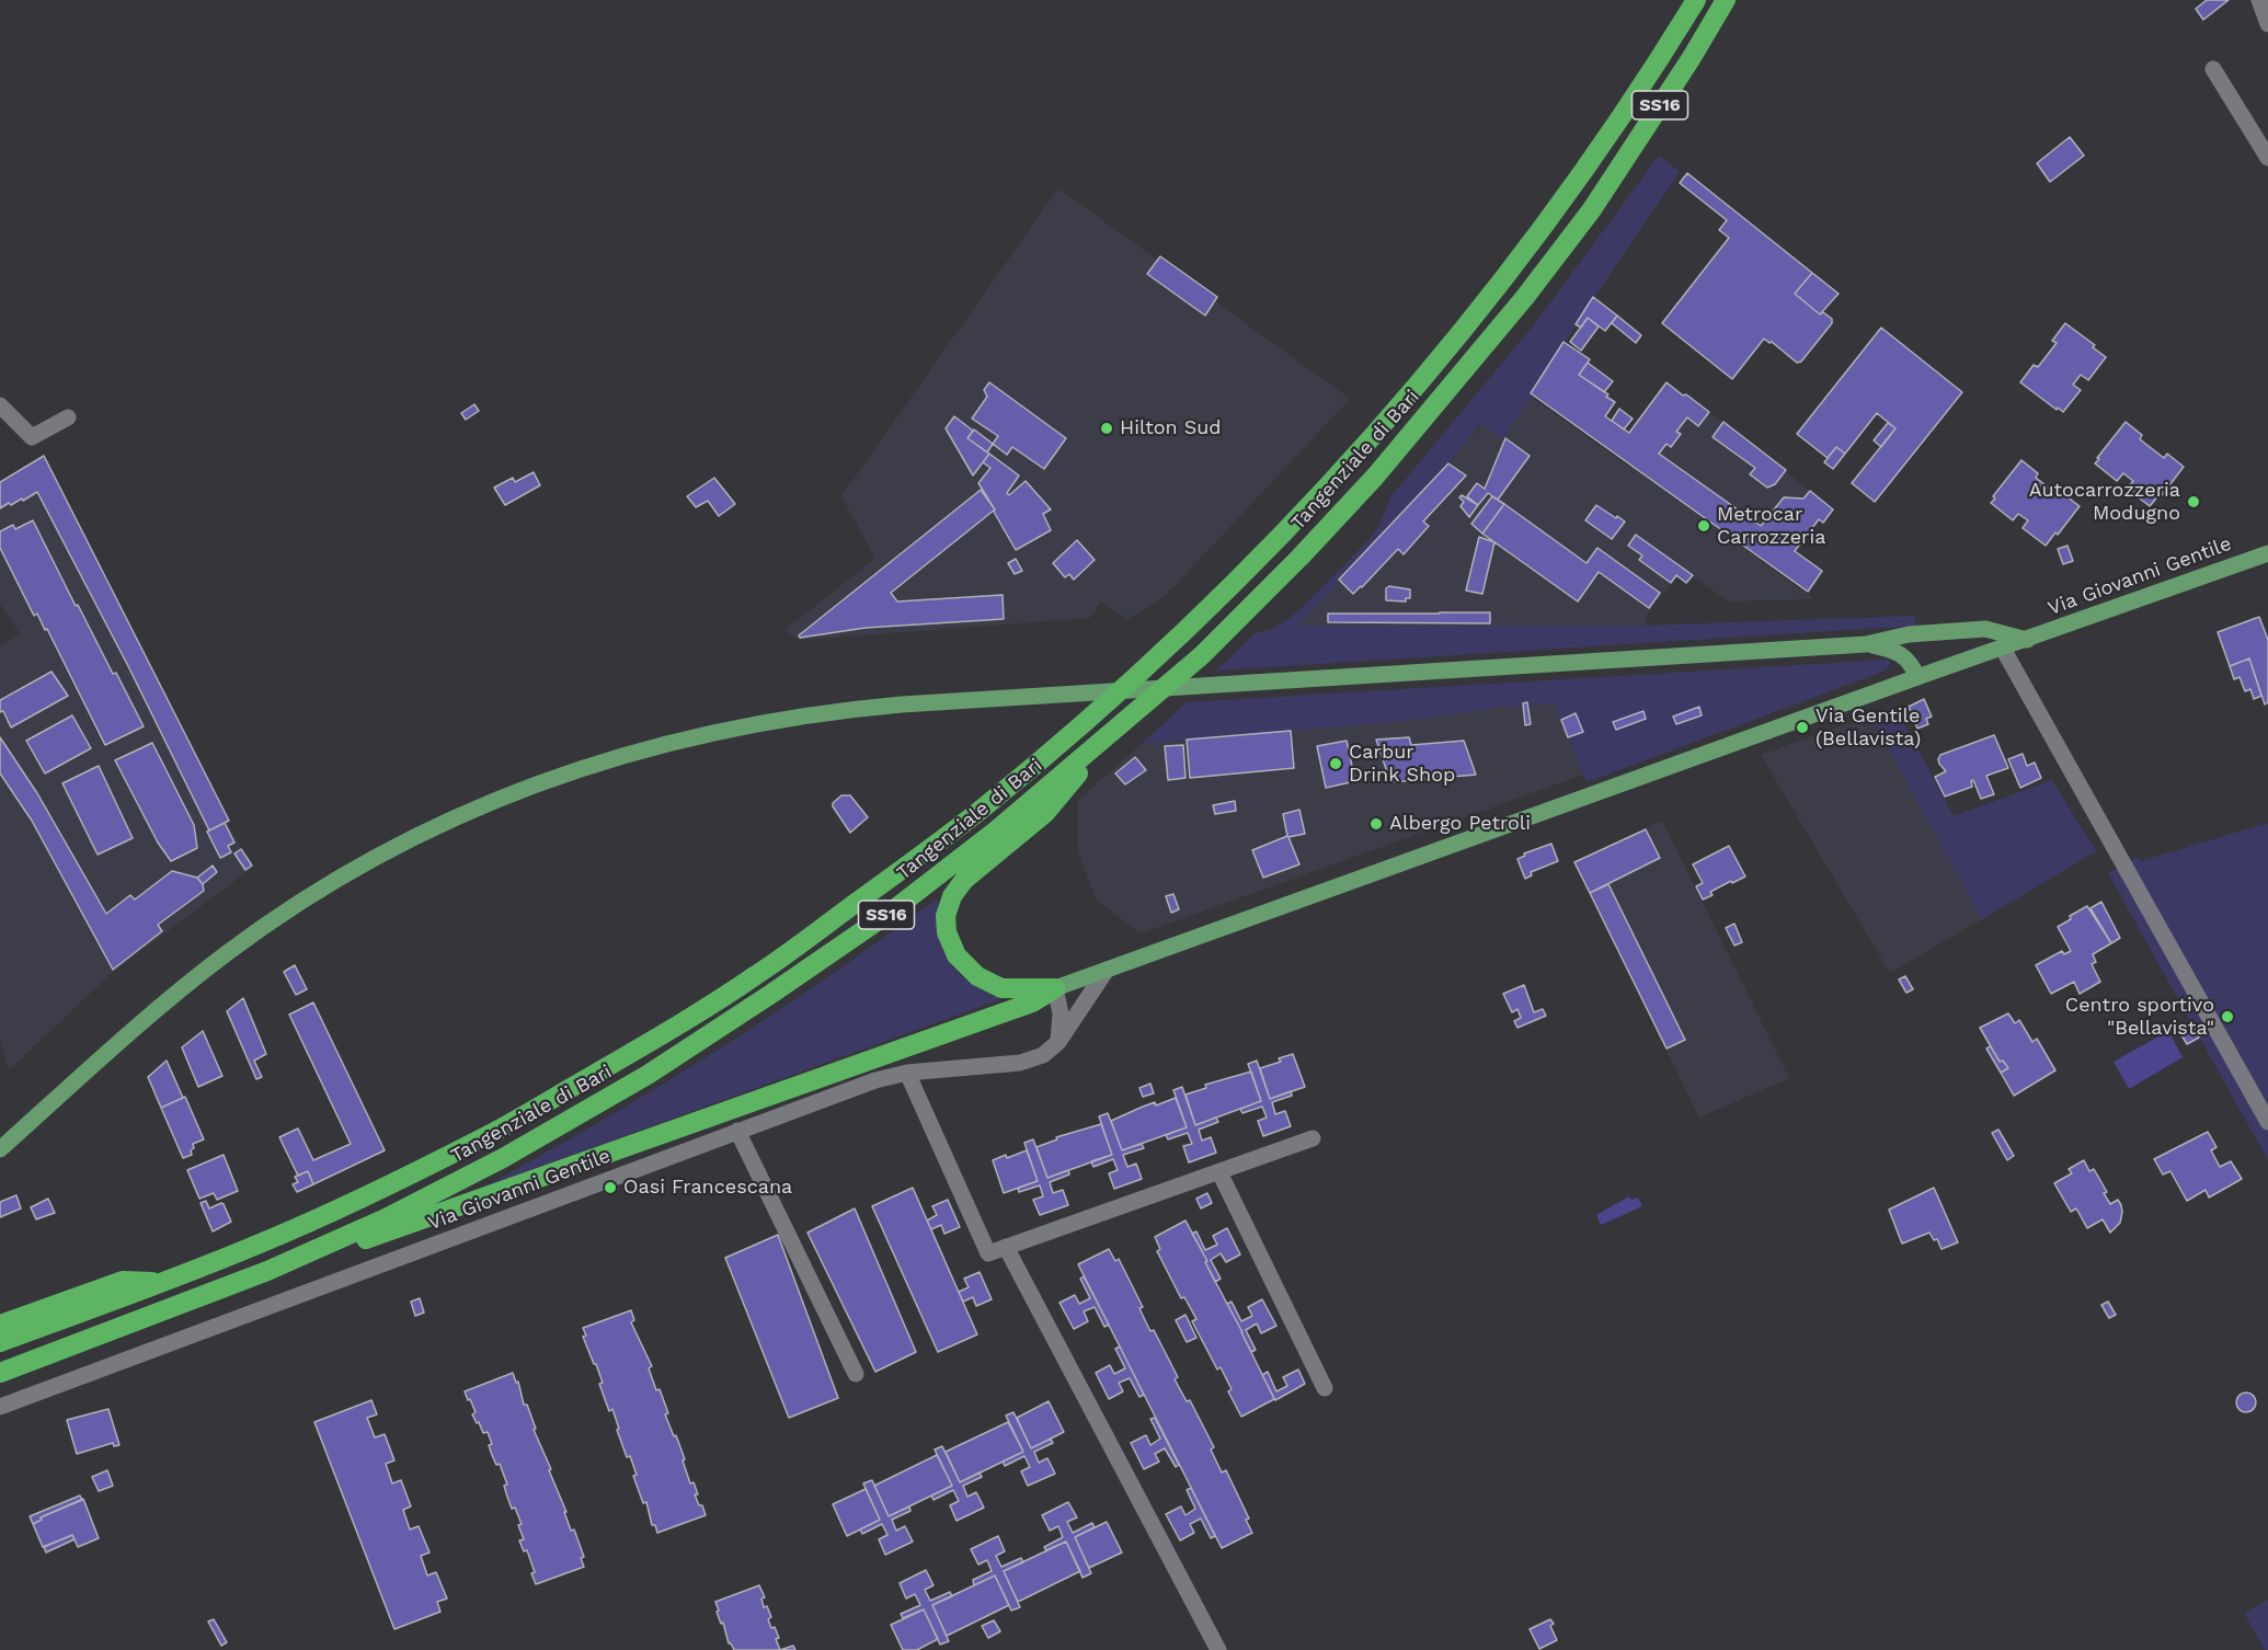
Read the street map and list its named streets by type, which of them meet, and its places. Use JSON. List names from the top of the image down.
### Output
{
  "streets": {
    "highway": ["SS16", "Tangenziale di Bari"],
    "main road": ["Via Giovanni Gentile"]
  },
  "places": [
    "Hilton Sud",
    "Autocarrozzeria Modugno",
    "Metrocar Carrozzeria",
    "Via Gentile (Bellavista)",
    "Carbur Drink Shop",
    "Albergo Petroli",
    "Centro sportivo \"Bellavista\"",
    "Oasi Francescana"
  ]
}
